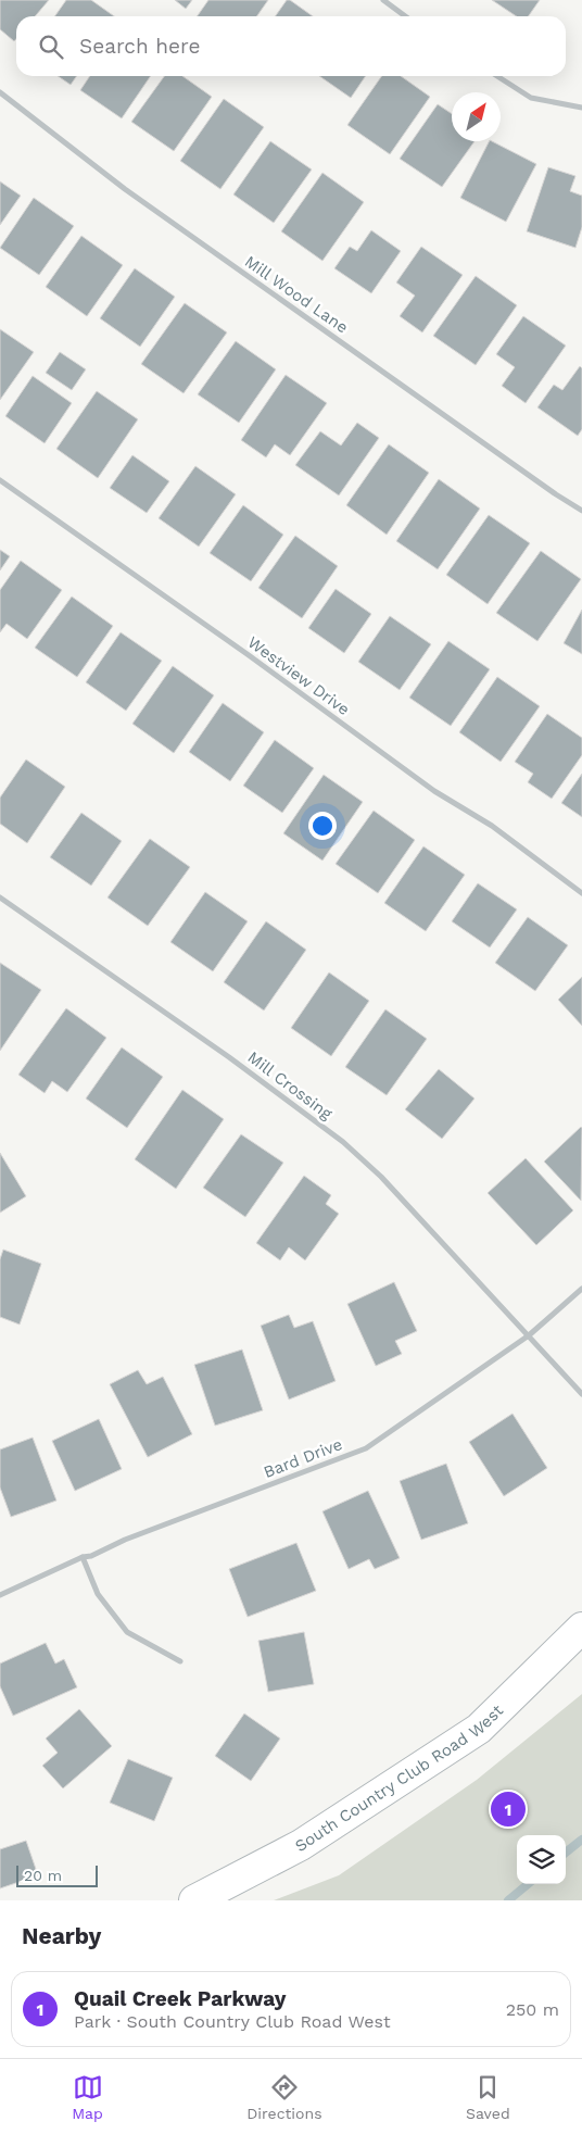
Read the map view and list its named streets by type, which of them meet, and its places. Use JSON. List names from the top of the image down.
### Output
{
  "streets": {
    "street": [
      "Mill Wood Lane",
      "Westview Drive",
      "Mill Crossing",
      "Bard Drive",
      "South Country Club Road West"
    ]
  },
  "crossings": [
    ["Mill Crossing", "Bard Drive"]
  ],
  "scale_bar": "20 m",
  "north": "top right",
  "page": {
    "search": "Search here",
    "pins": "1",
    "scale": "20 m",
    "heading": "Nearby",
    "list": [
      {
        "mark": "1",
        "name": "Quail Creek Parkway",
        "note": "Park · South Country Club Road West",
        "value": "250 m"
      }
    ],
    "nav": ["Map", "Directions", "Saved"]
  }
}
